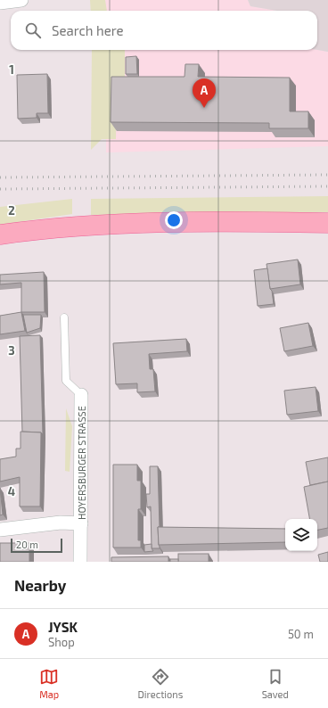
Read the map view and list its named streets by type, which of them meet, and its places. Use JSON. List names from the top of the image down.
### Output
{
  "streets": {
    "street": ["HOYERSBURGER STRASSE"]
  },
  "scale_bar": "20 m",
  "page": {
    "search": "Search here",
    "pins": "A",
    "scale": "20 m",
    "heading": "Nearby",
    "list": [
      {
        "mark": "A",
        "name": "JYSK",
        "note": "Shop",
        "value": "50 m"
      }
    ],
    "nav": ["Map", "Directions", "Saved"]
  },
  "grid": {
    "rows": [
      "1",
      "2",
      "3",
      "4"
    ]
  }
}
